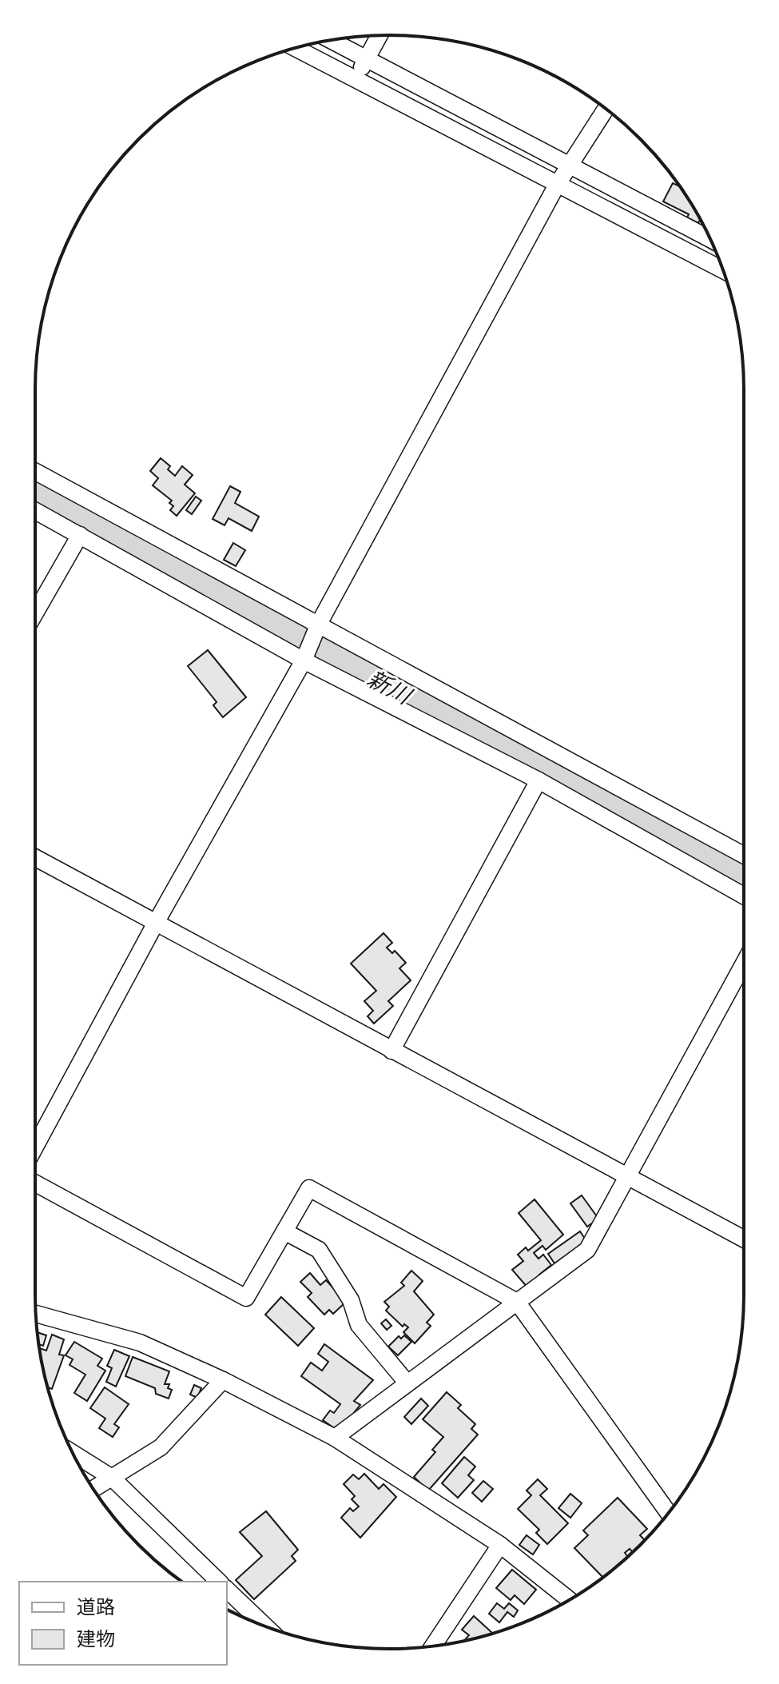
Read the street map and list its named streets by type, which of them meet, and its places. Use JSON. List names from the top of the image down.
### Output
{
  "water": ["新川"],
  "legend": ["道路", "建物"]
}
